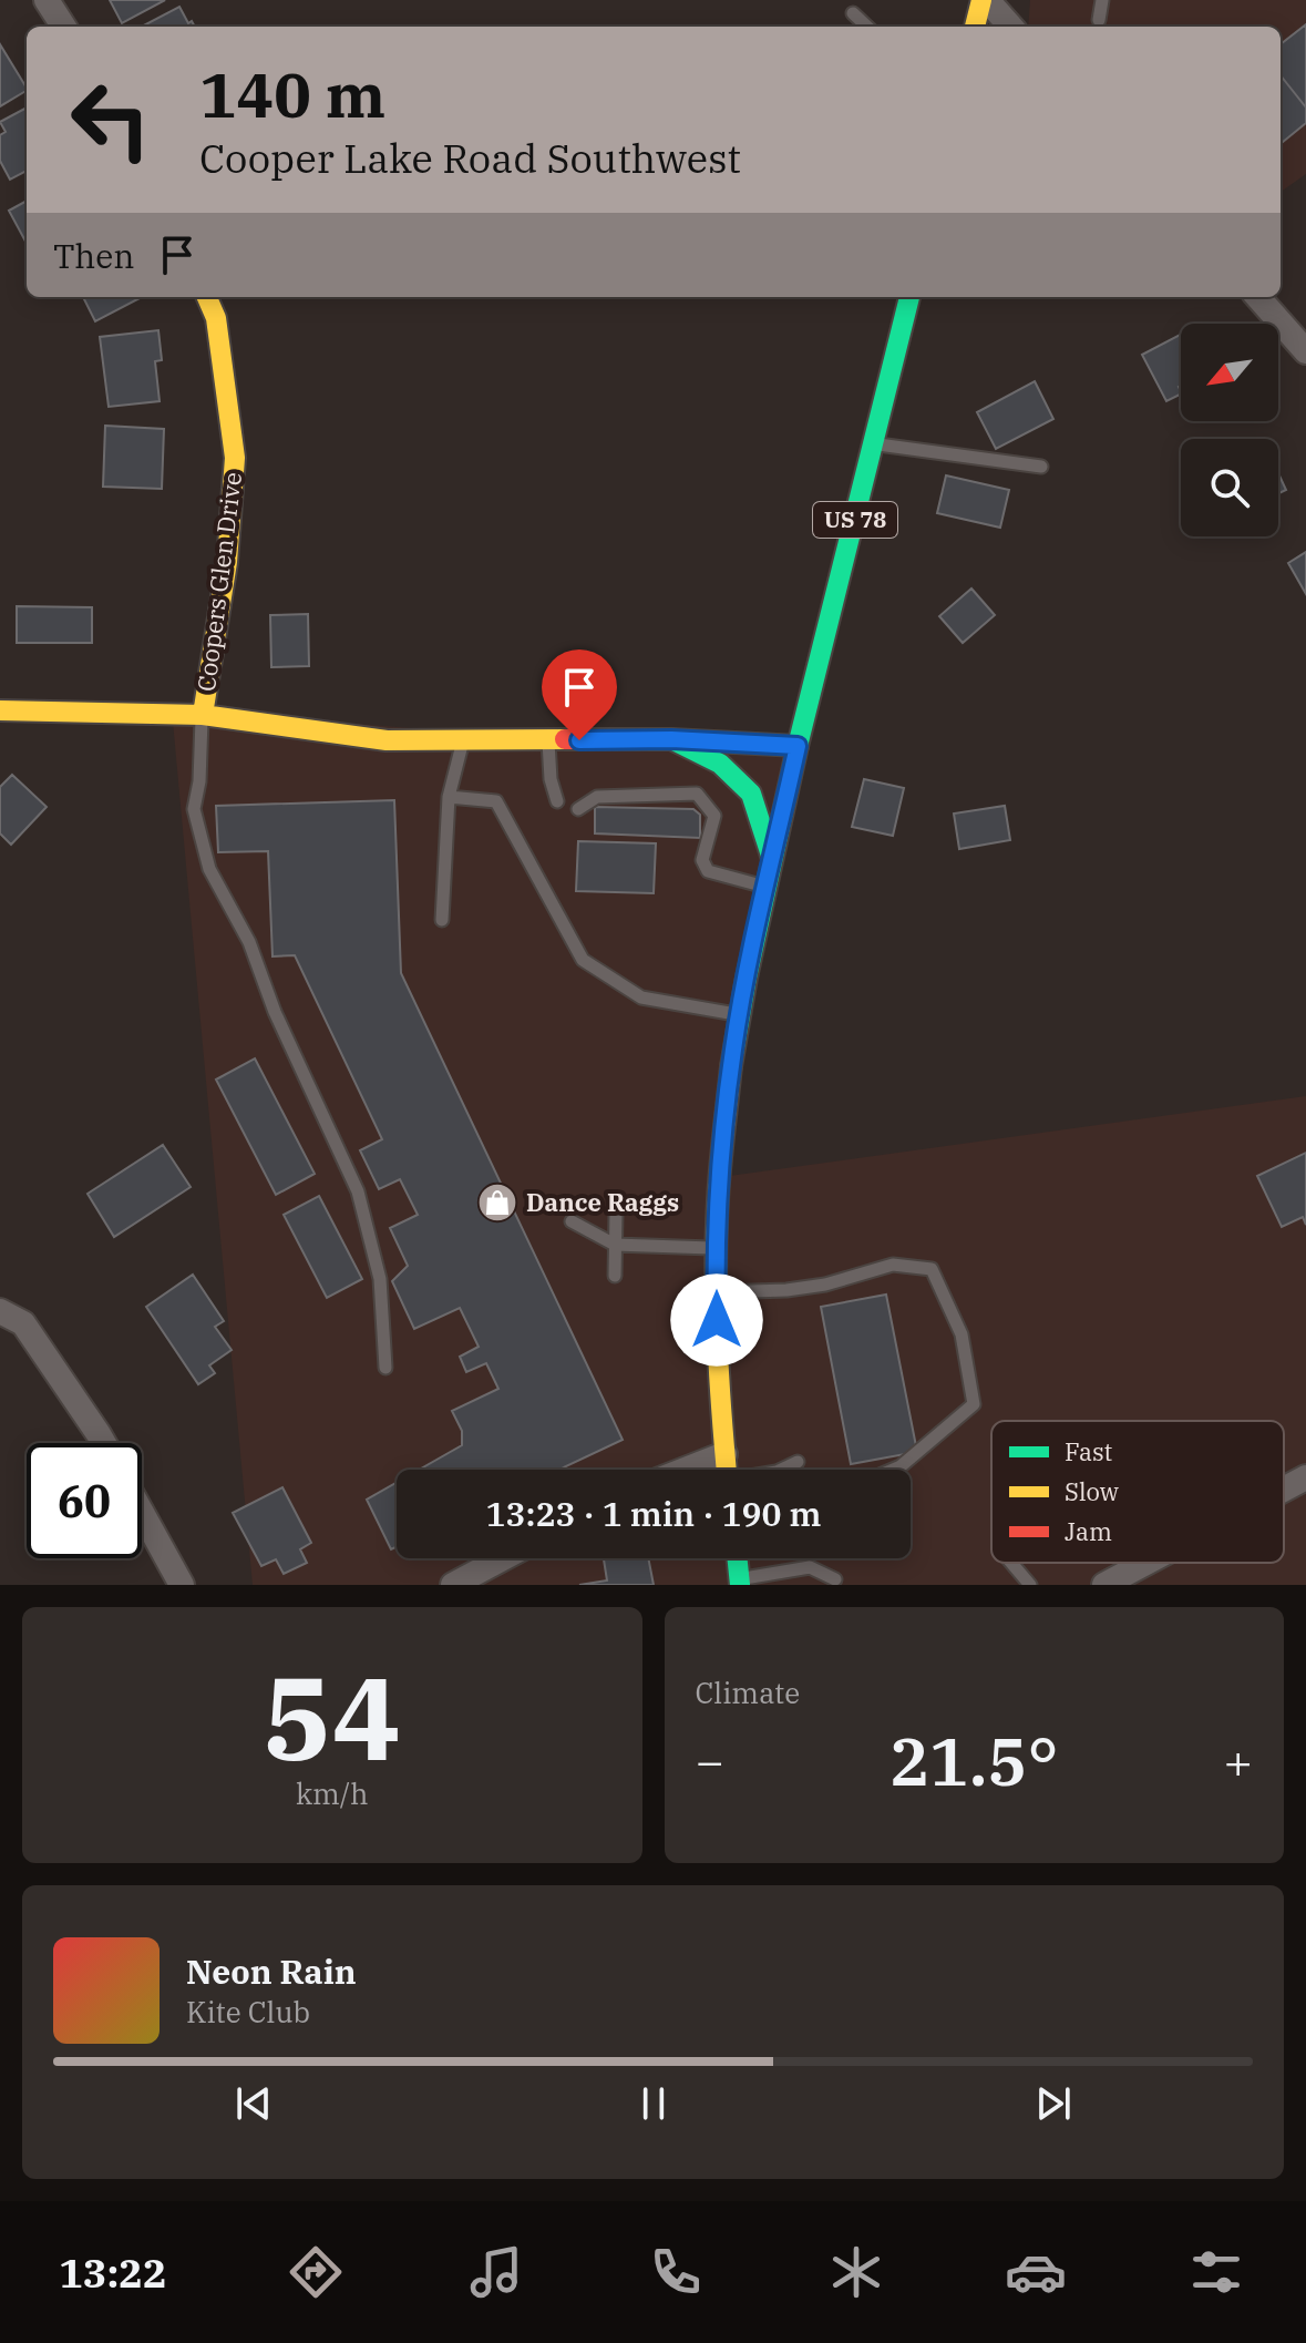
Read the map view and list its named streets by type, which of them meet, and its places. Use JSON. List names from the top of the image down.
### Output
{
  "streets": {
    "main road": ["US 78", "Coopers Glen Drive"]
  },
  "places": {
    "shop": ["Dance Raggs"]
  },
  "legend": ["Fast", "Slow", "Jam"],
  "north": "bottom left",
  "page": {
    "turn": ["140 m", "Cooper Lake Road Southwest"],
    "then": "Then",
    "limit": "60",
    "trip": "13:23 · 1 min · 190 m",
    "tile": [
      ["54", "km/h"],
      "Climate"
    ],
    "heat": ["−", "21.5°", "+"],
    "song": ["Neon Rain", "Kite Club"],
    "tabs": "13:22"
  }
}
